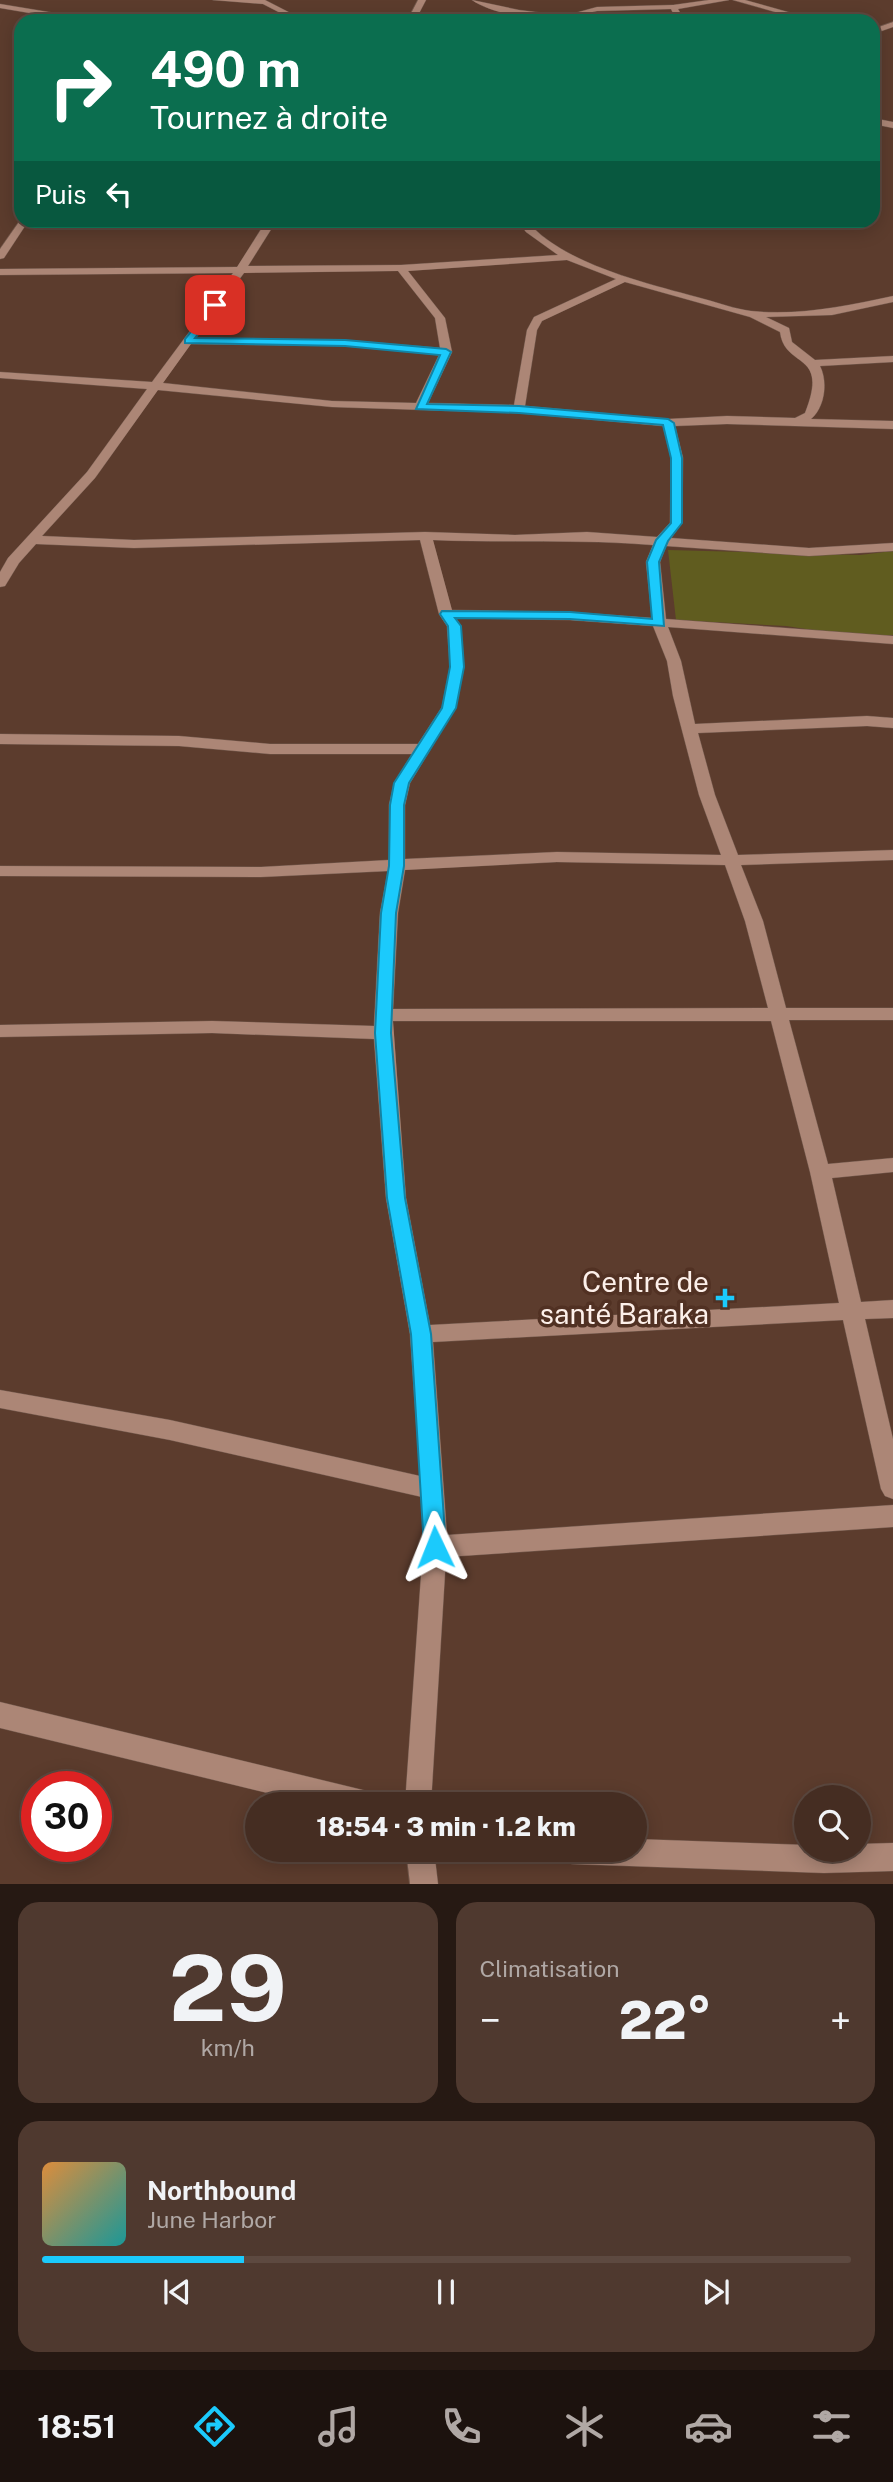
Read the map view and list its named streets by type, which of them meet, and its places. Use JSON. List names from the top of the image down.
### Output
{
  "places": {
    "health": ["Centre de santé Baraka"]
  },
  "page": {
    "turn": ["490 m", "Tournez à droite"],
    "then": "Puis",
    "limit": "30",
    "trip": "18:54 · 3 min · 1.2 km",
    "tile": [
      ["29", "km/h"],
      "Climatisation"
    ],
    "heat": ["−", "22°", "+"],
    "song": ["Northbound", "June Harbor"],
    "tabs": "18:51"
  }
}
